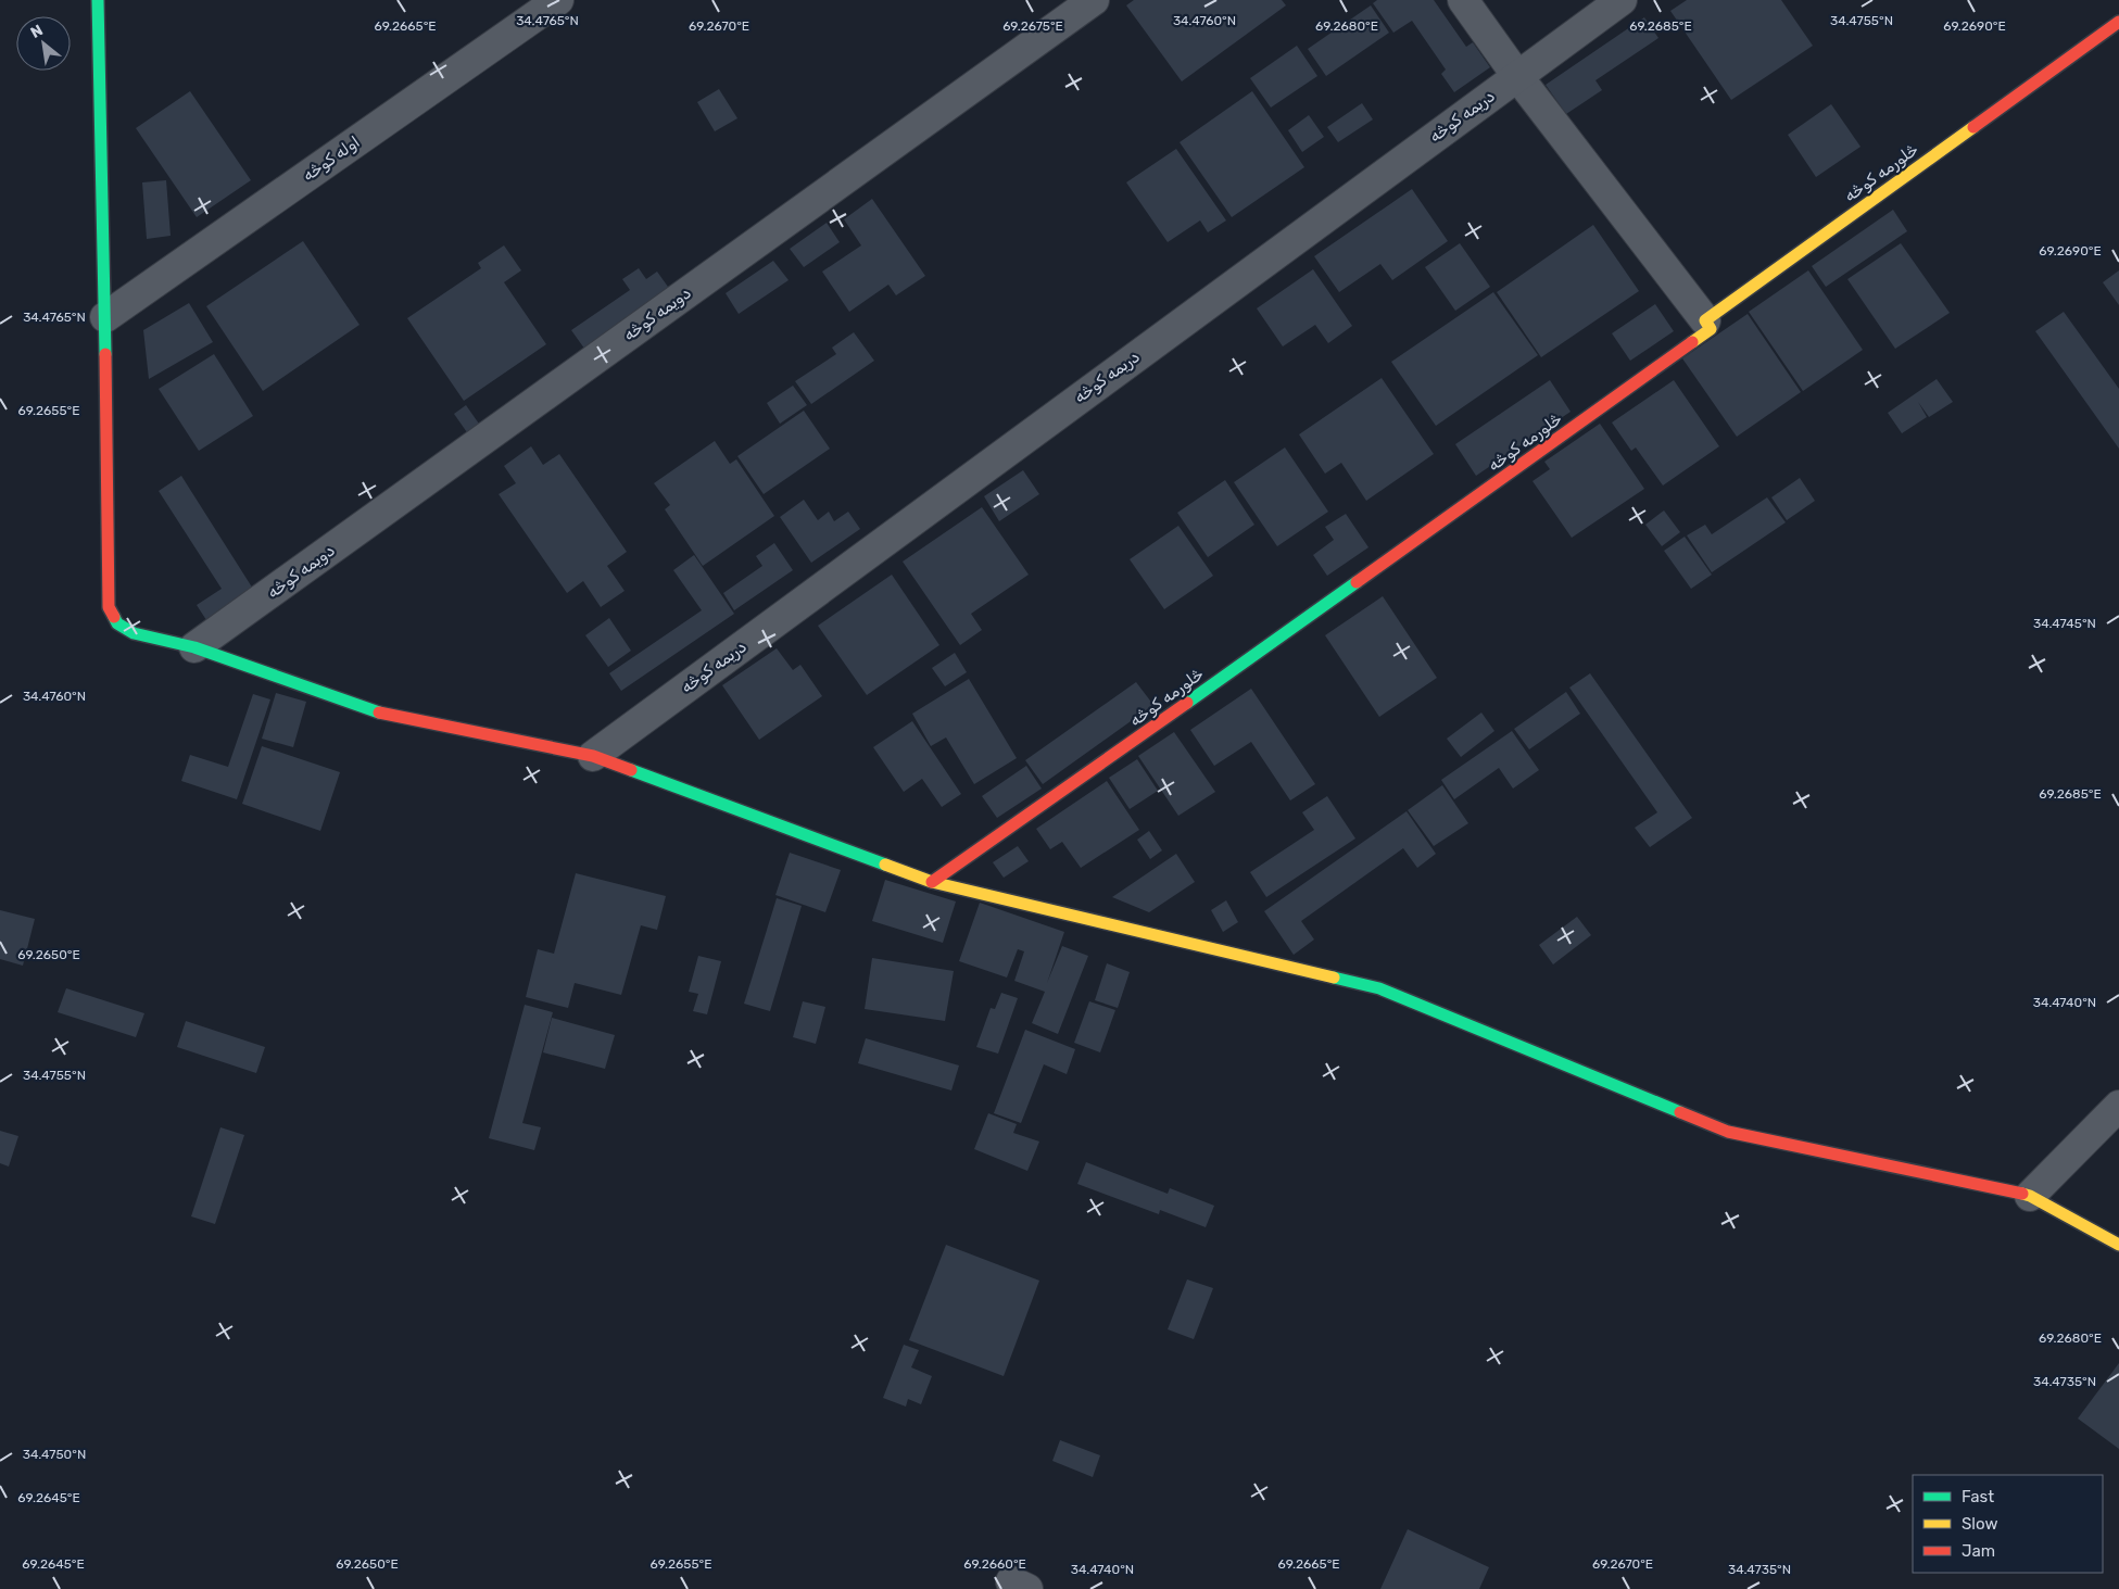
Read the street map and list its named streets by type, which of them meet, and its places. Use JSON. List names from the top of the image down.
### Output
{
  "streets": {
    "street": [
      "دریمه کوڅه",
      "اوله کوڅه",
      "څلورمه کوڅه",
      "دویمه کوڅه"
    ]
  },
  "legend": ["Fast", "Slow", "Jam"],
  "north": "top left",
  "coordinates": [
    "34.4765°N",
    "34.4760°N",
    "34.4755°N",
    "69.2665°E",
    "69.2670°E",
    "69.2675°E",
    "69.2685°E",
    "69.2690°E",
    "69.2680°E",
    "69.2655°E",
    "34.4745°N",
    "69.2650°E",
    "34.4740°N",
    "34.4735°N",
    "34.4750°N",
    "69.2645°E",
    "69.2660°E"
  ]
}
